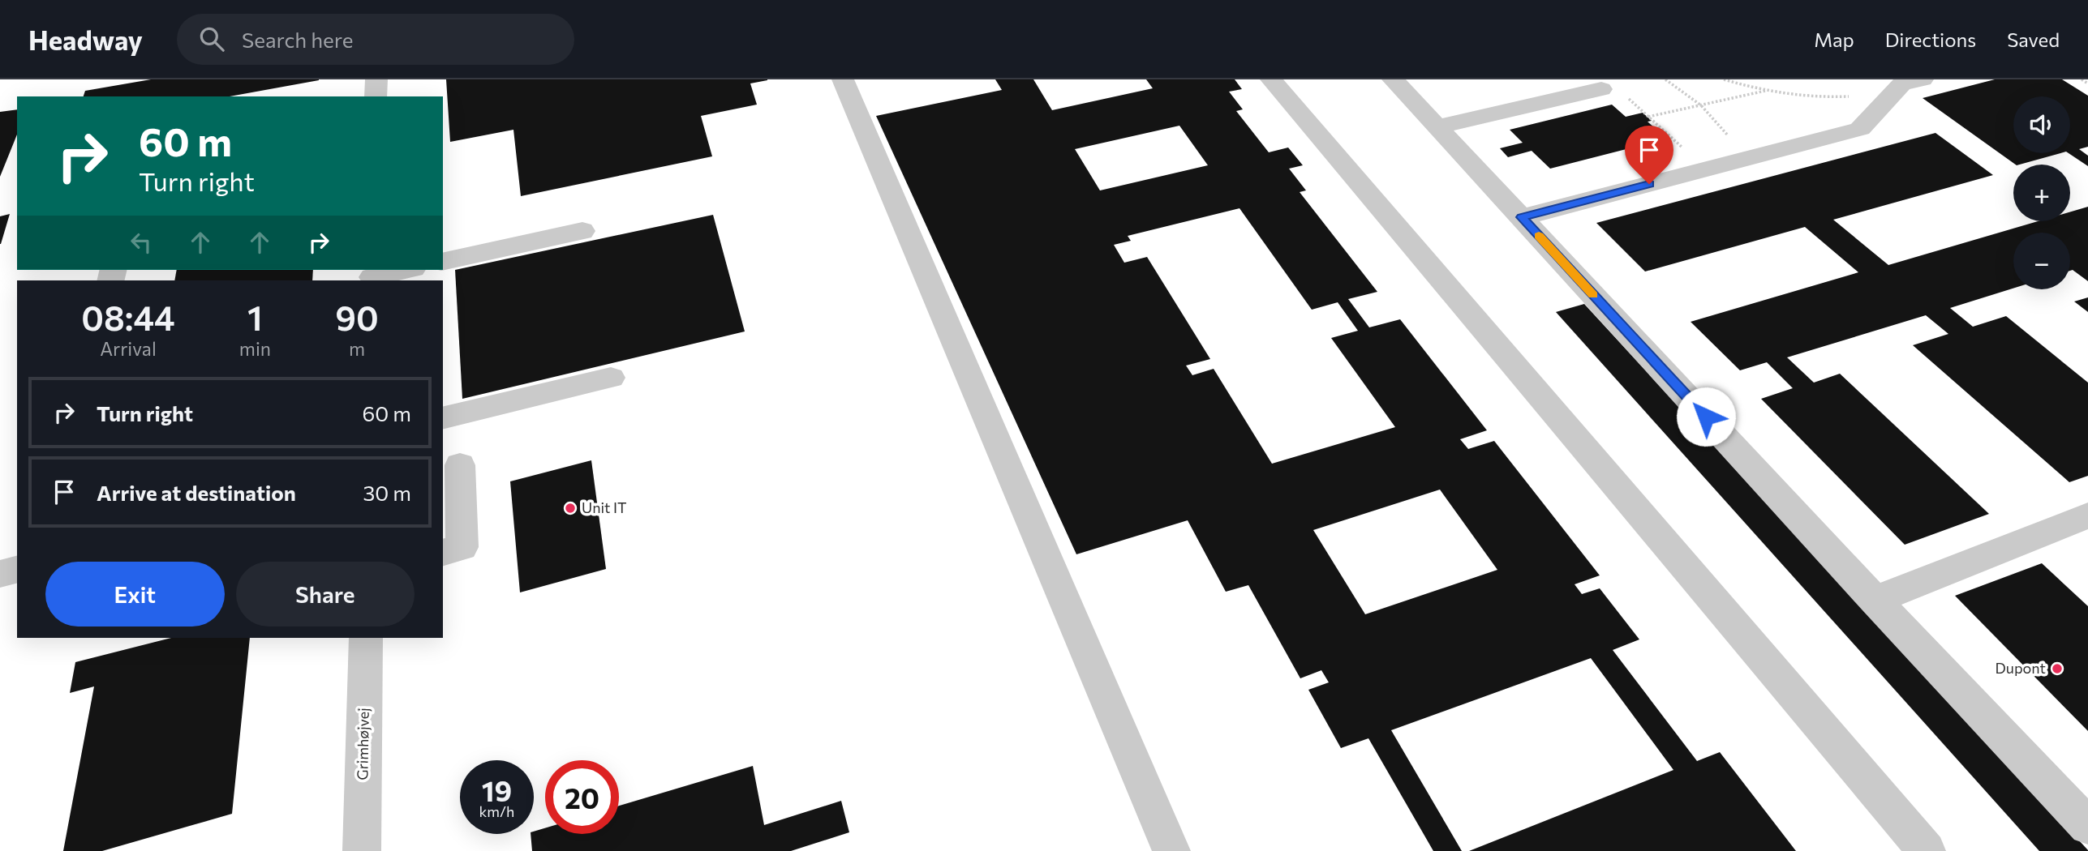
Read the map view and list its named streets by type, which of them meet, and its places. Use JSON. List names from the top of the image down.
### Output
{
  "streets": {
    "street": ["Grimhøjvej"]
  },
  "places": ["Unit IT", "Dupont"],
  "page": {
    "header": "Headway",
    "search": "Search here",
    "nav": ["Map", "Directions", "Saved"],
    "map_buttons": ["+", "−"],
    "turn": ["60 m", "Turn right"],
    "eta": [
      "08:44",
      "Arrival",
      "1",
      "min",
      "90",
      "m"
    ],
    "list": [
      {
        "name": "Turn right",
        "value": "60 m"
      },
      {
        "name": "Arrive at destination",
        "value": "30 m"
      }
    ],
    "buttons": ["Exit", "Share"],
    "speed": "19 km/h",
    "limit": "20"
  }
}
